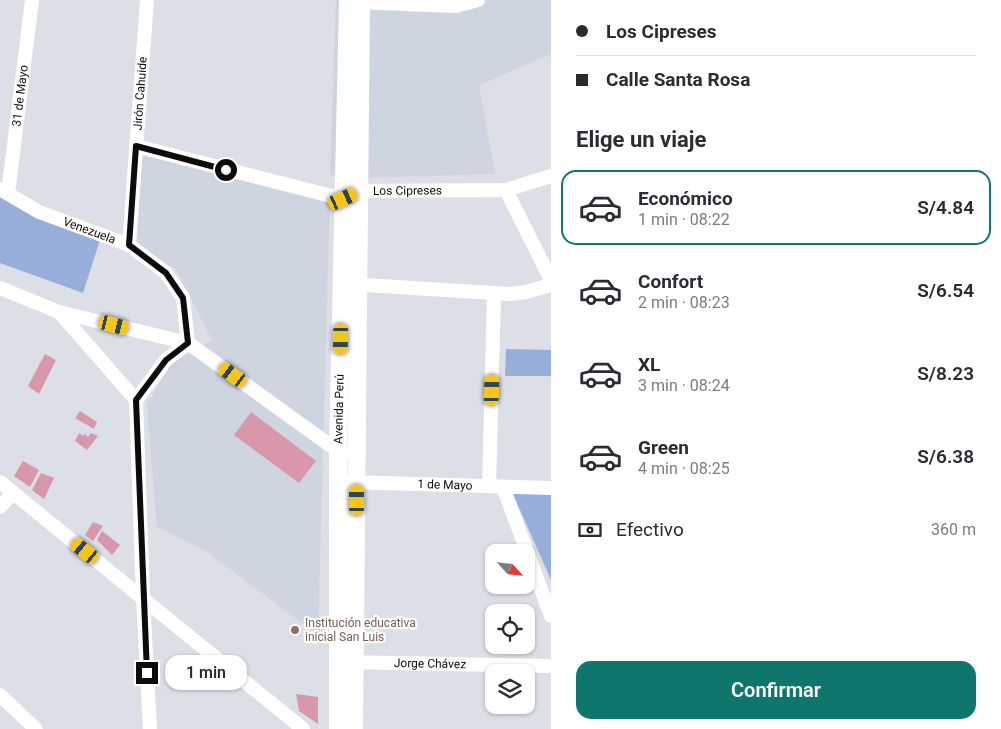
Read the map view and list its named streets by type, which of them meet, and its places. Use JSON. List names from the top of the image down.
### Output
{
  "streets": {
    "main road": ["Avenida Perú"],
    "street": [
      "Jirón Cahuide",
      "31 de Mayo",
      "Los Cipreses",
      "Venezuela",
      "1 de Mayo",
      "Jorge Chávez"
    ]
  },
  "crossings": [
    ["Jirón Cahuide", "Venezuela"],
    ["31 de Mayo", "Venezuela"],
    ["Los Cipreses", "Avenida Perú"],
    ["Avenida Perú", "1 de Mayo"],
    ["Avenida Perú", "Jorge Chávez"]
  ],
  "places": ["Institución educativa inicial San Luis"],
  "north": "bottom right",
  "page": {
    "banner": ["Los Cipreses", "Calle Santa Rosa"],
    "heading": "Elige un viaje",
    "list": [
      {
        "name": "Económico",
        "note": "1 min · 08:22",
        "value": "S/4.84"
      },
      {
        "name": "Confort",
        "note": "2 min · 08:23",
        "value": "S/6.54"
      },
      {
        "name": "XL",
        "note": "3 min · 08:24",
        "value": "S/8.23"
      },
      {
        "name": "Green",
        "note": "4 min · 08:25",
        "value": "S/6.38"
      }
    ],
    "pay": ["Efectivo", "360 m"],
    "buttons": "Confirmar",
    "bubble": "1 min"
  }
}
